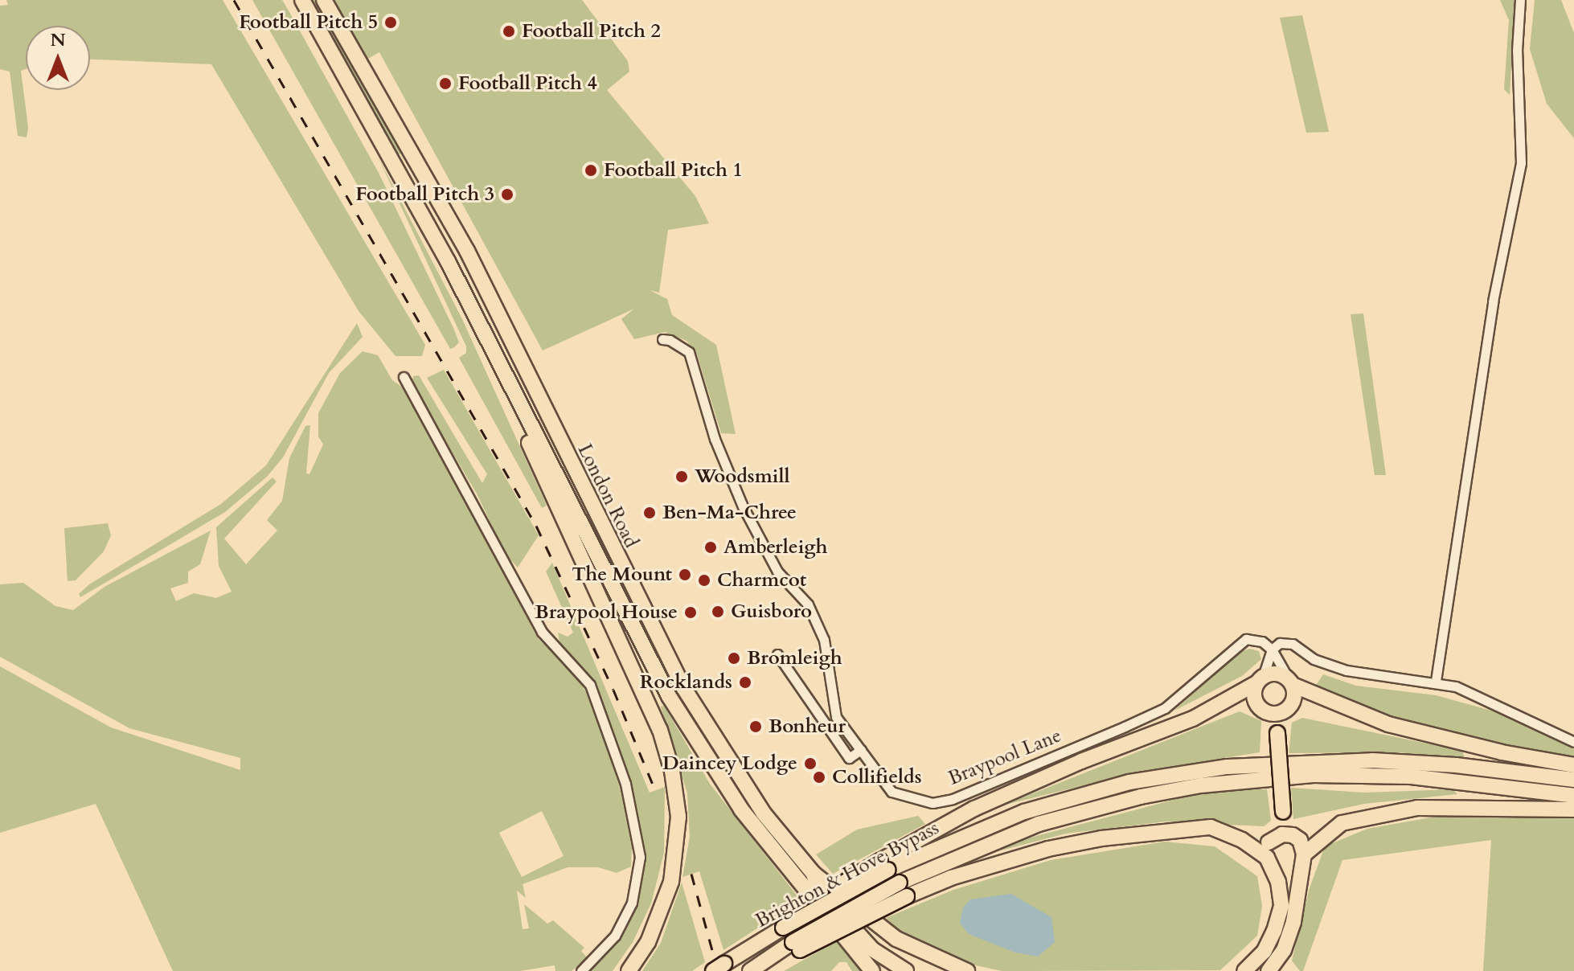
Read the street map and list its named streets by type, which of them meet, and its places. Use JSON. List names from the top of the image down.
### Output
{
  "streets": {
    "highway": ["London Road", "Brighton & Hove Bypass"],
    "street": ["Braypool Lane"]
  },
  "places": [
    "Football Pitch 5",
    "Football Pitch 2",
    "Football Pitch 4",
    "Football Pitch 1",
    "Football Pitch 3",
    "Woodsmill",
    "Ben-Ma-Chree",
    "Amberleigh",
    "The Mount",
    "Charmcot",
    "Guisboro",
    "Braypool House",
    "Bromleigh",
    "Rocklands",
    "Bonheur",
    "Daincey Lodge",
    "Collifields"
  ],
  "north": "top"
}
